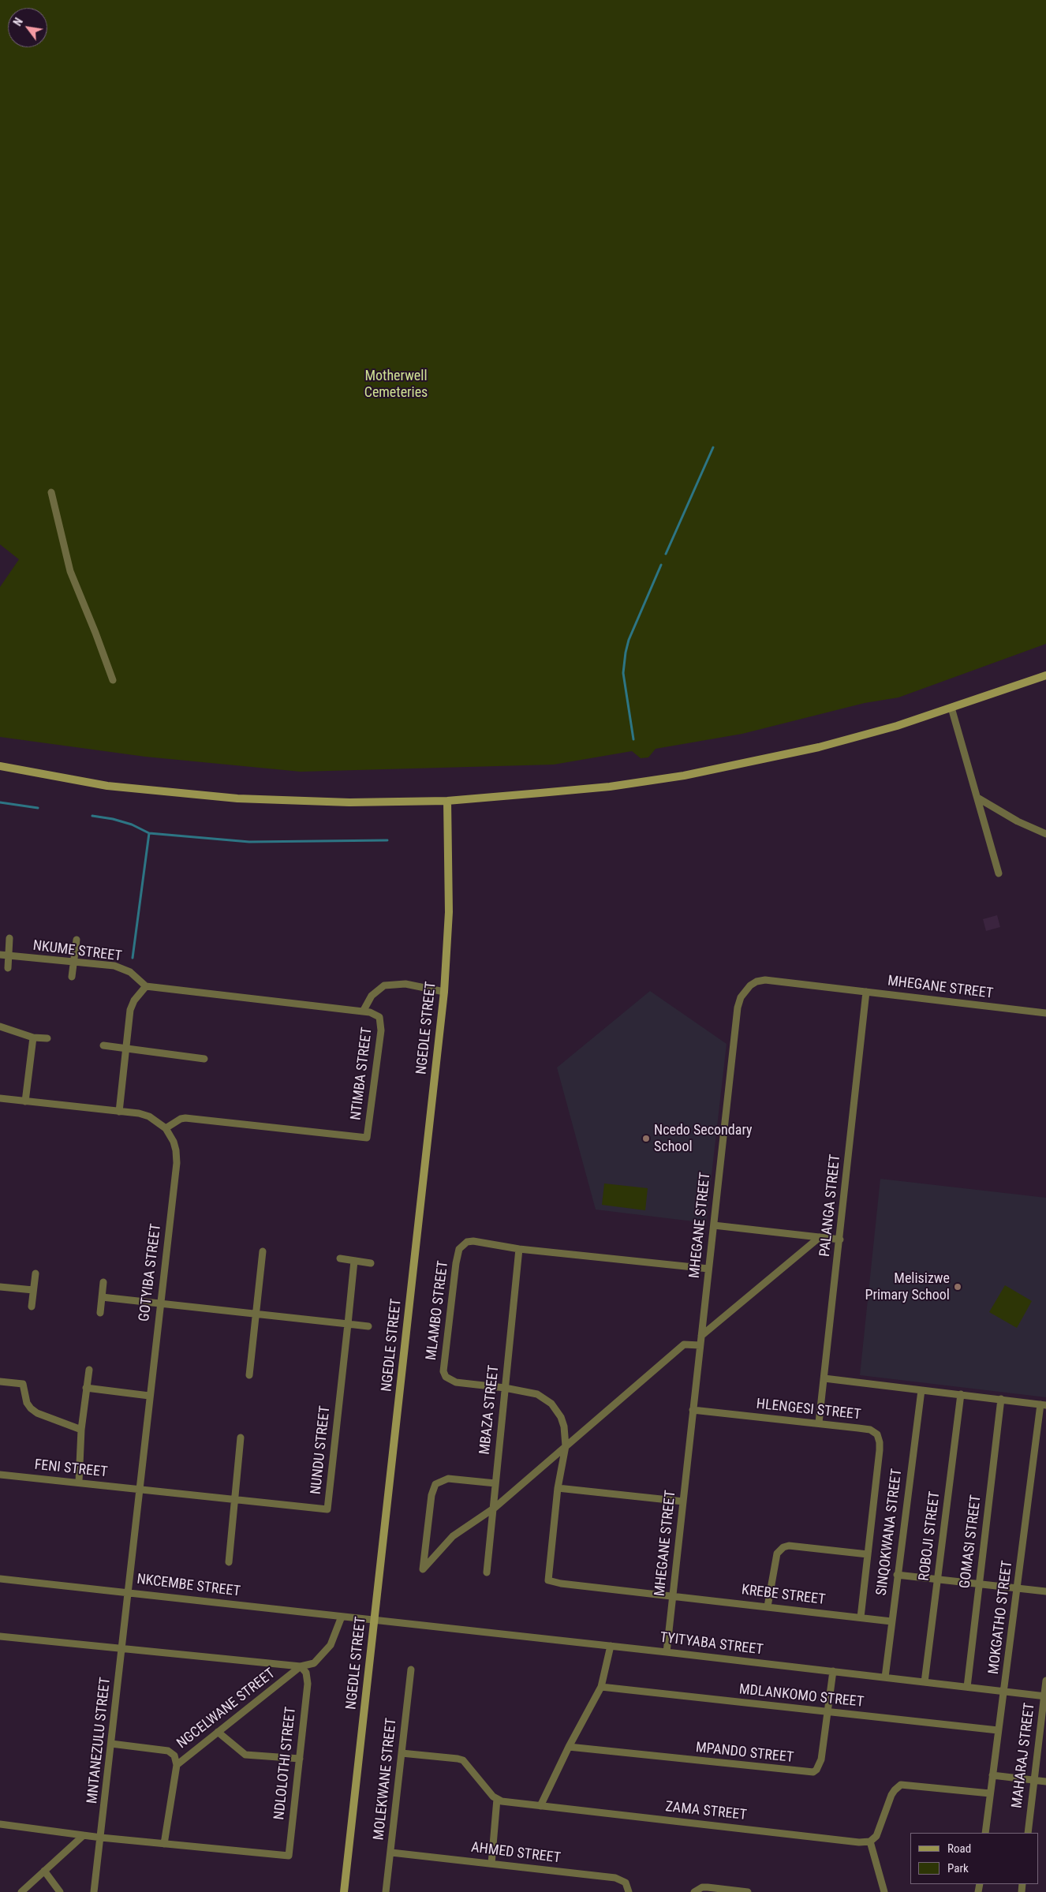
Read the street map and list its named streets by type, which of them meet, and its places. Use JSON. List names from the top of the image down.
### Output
{
  "streets": {
    "street": [
      "NKUME STREET",
      "MHEGANE STREET",
      "NGEDLE STREET",
      "NTIMBA STREET",
      "PALANGA STREET",
      "GOTYIBA STREET",
      "MLAMBO STREET",
      "MBAZA STREET",
      "HLENGESI STREET",
      "NUNDU STREET",
      "FENI STREET",
      "SINQOKWANA STREET",
      "ROBOJI STREET",
      "GOMASI STREET",
      "NKCEMBE STREET",
      "KREBE STREET",
      "MOKGATHO STREET",
      "TYITYABA STREET",
      "MDLANKOMO STREET",
      "NGCELWANE STREET",
      "MNTANEZULU STREET",
      "MPANDO STREET",
      "MAHARAJ STREET",
      "NDLOLOTHI STREET",
      "MOLEKWANE STREET",
      "ZAMA STREET",
      "AHMED STREET"
    ]
  },
  "crossings": [
    ["NKUME STREET", "NTIMBA STREET"],
    ["MHEGANE STREET", "PALANGA STREET"],
    ["MHEGANE STREET", "MLAMBO STREET"],
    ["MHEGANE STREET", "HLENGESI STREET"],
    ["MHEGANE STREET", "KREBE STREET"],
    ["MHEGANE STREET", "TYITYABA STREET"],
    ["NGEDLE STREET", "NKCEMBE STREET"],
    ["NGEDLE STREET", "TYITYABA STREET"],
    ["NTIMBA STREET", "GOTYIBA STREET"],
    ["PALANGA STREET", "HLENGESI STREET"],
    ["GOTYIBA STREET", "NUNDU STREET"],
    ["GOTYIBA STREET", "FENI STREET"],
    ["GOTYIBA STREET", "NKCEMBE STREET"],
    ["GOTYIBA STREET", "MNTANEZULU STREET"],
    ["MLAMBO STREET", "MBAZA STREET"],
    ["MLAMBO STREET", "KREBE STREET"],
    ["HLENGESI STREET", "KREBE STREET"],
    ["NUNDU STREET", "FENI STREET"],
    ["SINQOKWANA STREET", "KREBE STREET"],
    ["SINQOKWANA STREET", "TYITYABA STREET"],
    ["ROBOJI STREET", "TYITYABA STREET"],
    ["GOMASI STREET", "TYITYABA STREET"],
    ["NKCEMBE STREET", "TYITYABA STREET"],
    ["NKCEMBE STREET", "NGCELWANE STREET"],
    ["NKCEMBE STREET", "MNTANEZULU STREET"],
    ["MOKGATHO STREET", "TYITYABA STREET"],
    ["MOKGATHO STREET", "MDLANKOMO STREET"],
    ["TYITYABA STREET", "MPANDO STREET"],
    ["TYITYABA STREET", "MAHARAJ STREET"],
    ["MDLANKOMO STREET", "MPANDO STREET"],
    ["NGCELWANE STREET", "NDLOLOTHI STREET"],
    ["MNTANEZULU STREET", "NDLOLOTHI STREET"],
    ["MOLEKWANE STREET", "AHMED STREET"]
  ],
  "parks": ["Motherwell Cemeteries"],
  "places": ["Ncedo Secondary School", "Melisizwe Primary School"],
  "legend": ["Road", "Park"],
  "north": "top left"
}
